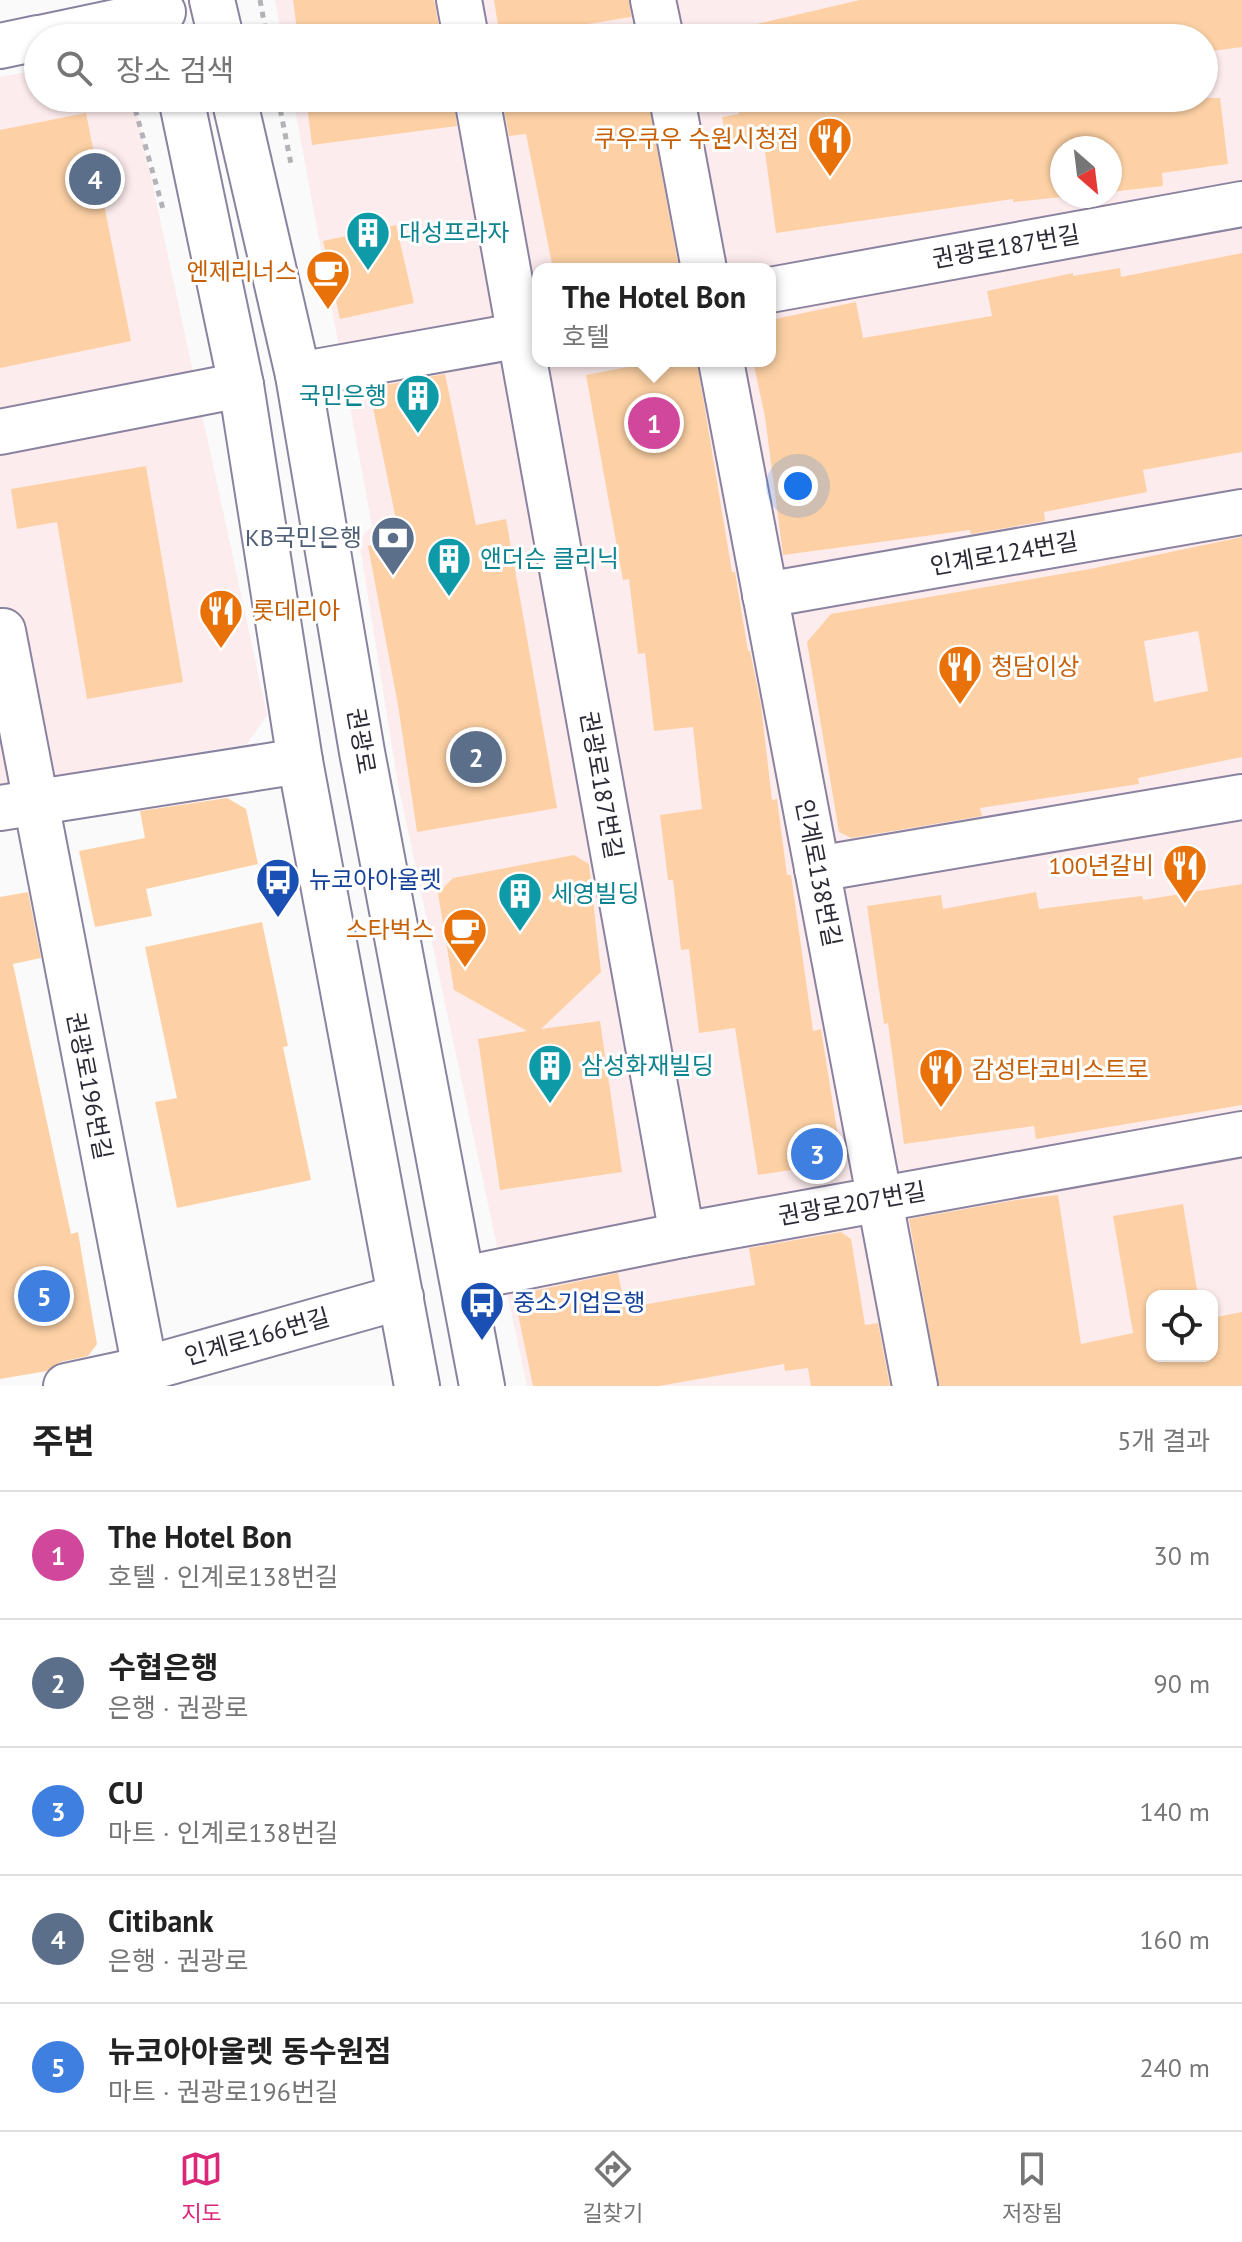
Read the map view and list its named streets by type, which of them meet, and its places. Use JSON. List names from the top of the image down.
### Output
{
  "streets": {
    "street": [
      "권광로187번길",
      "인계로124번길",
      "권광로",
      "인계로138번길",
      "권광로196번길",
      "권광로207번길",
      "인계로166번길"
    ]
  },
  "crossings": [
    ["권광로187번길", "권광로207번길"],
    ["인계로124번길", "인계로138번길"],
    ["권광로", "권광로207번길"],
    ["인계로138번길", "권광로207번길"],
    ["권광로196번길", "인계로166번길"]
  ],
  "places": {
    "restaurant": [
      "쿠우쿠우 수원시청점",
      "롯데리아",
      "청담이상",
      "100년갈비",
      "감성타코비스트로"
    ],
    "building": [
      "대성프라자",
      "국민은행",
      "앤더슨 클리닉",
      "세영빌딩",
      "삼성화재빌딩"
    ],
    "cafe": ["엔제리너스", "스타벅스"],
    "bank": ["KB국민은행"],
    "bus stop": ["뉴코아아울렛", "중소기업은행"]
  },
  "north": "bottom right",
  "page": {
    "search": "장소 검색",
    "pins": [
      "4",
      "1",
      "2",
      "3",
      "5"
    ],
    "popup": ["The Hotel Bon", "호텔"],
    "heading": ["주변", "5개 결과"],
    "list": [
      {
        "mark": "1",
        "name": "The Hotel Bon",
        "note": "호텔 · 인계로138번길",
        "value": "30 m"
      },
      {
        "mark": "2",
        "name": "수협은행",
        "note": "은행 · 권광로",
        "value": "90 m"
      },
      {
        "mark": "3",
        "name": "CU",
        "note": "마트 · 인계로138번길",
        "value": "140 m"
      },
      {
        "mark": "4",
        "name": "Citibank",
        "note": "은행 · 권광로",
        "value": "160 m"
      },
      {
        "mark": "5",
        "name": "뉴코아아울렛 동수원점",
        "note": "마트 · 권광로196번길",
        "value": "240 m"
      }
    ],
    "nav": ["지도", "길찾기", "저장됨"]
  }
}
